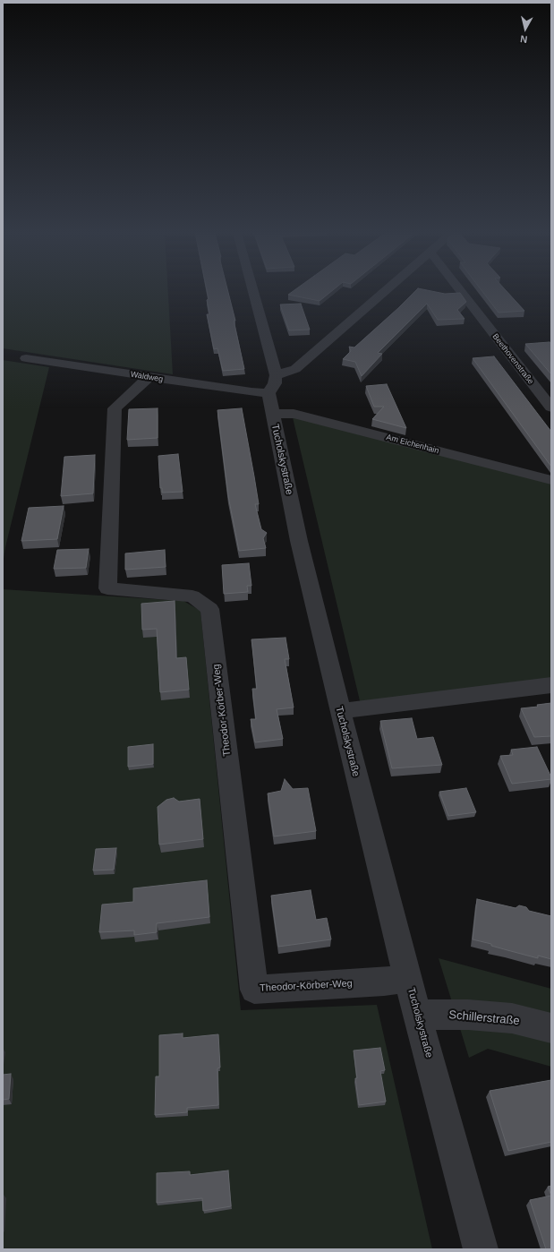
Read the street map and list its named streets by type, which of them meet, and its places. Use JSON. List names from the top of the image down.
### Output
{
  "streets": {
    "street": [
      "Beethovenstraße",
      "Waldweg",
      "Am Eichenhain",
      "Tucholskystraße",
      "Theodor-Körber-Weg",
      "Schillerstraße"
    ]
  },
  "crossings": [
    ["Waldweg", "Am Eichenhain"],
    ["Waldweg", "Tucholskystraße"],
    ["Waldweg", "Theodor-Körber-Weg"],
    ["Am Eichenhain", "Tucholskystraße"],
    ["Tucholskystraße", "Theodor-Körber-Weg"],
    ["Tucholskystraße", "Schillerstraße"]
  ],
  "north": "bottom"
}
